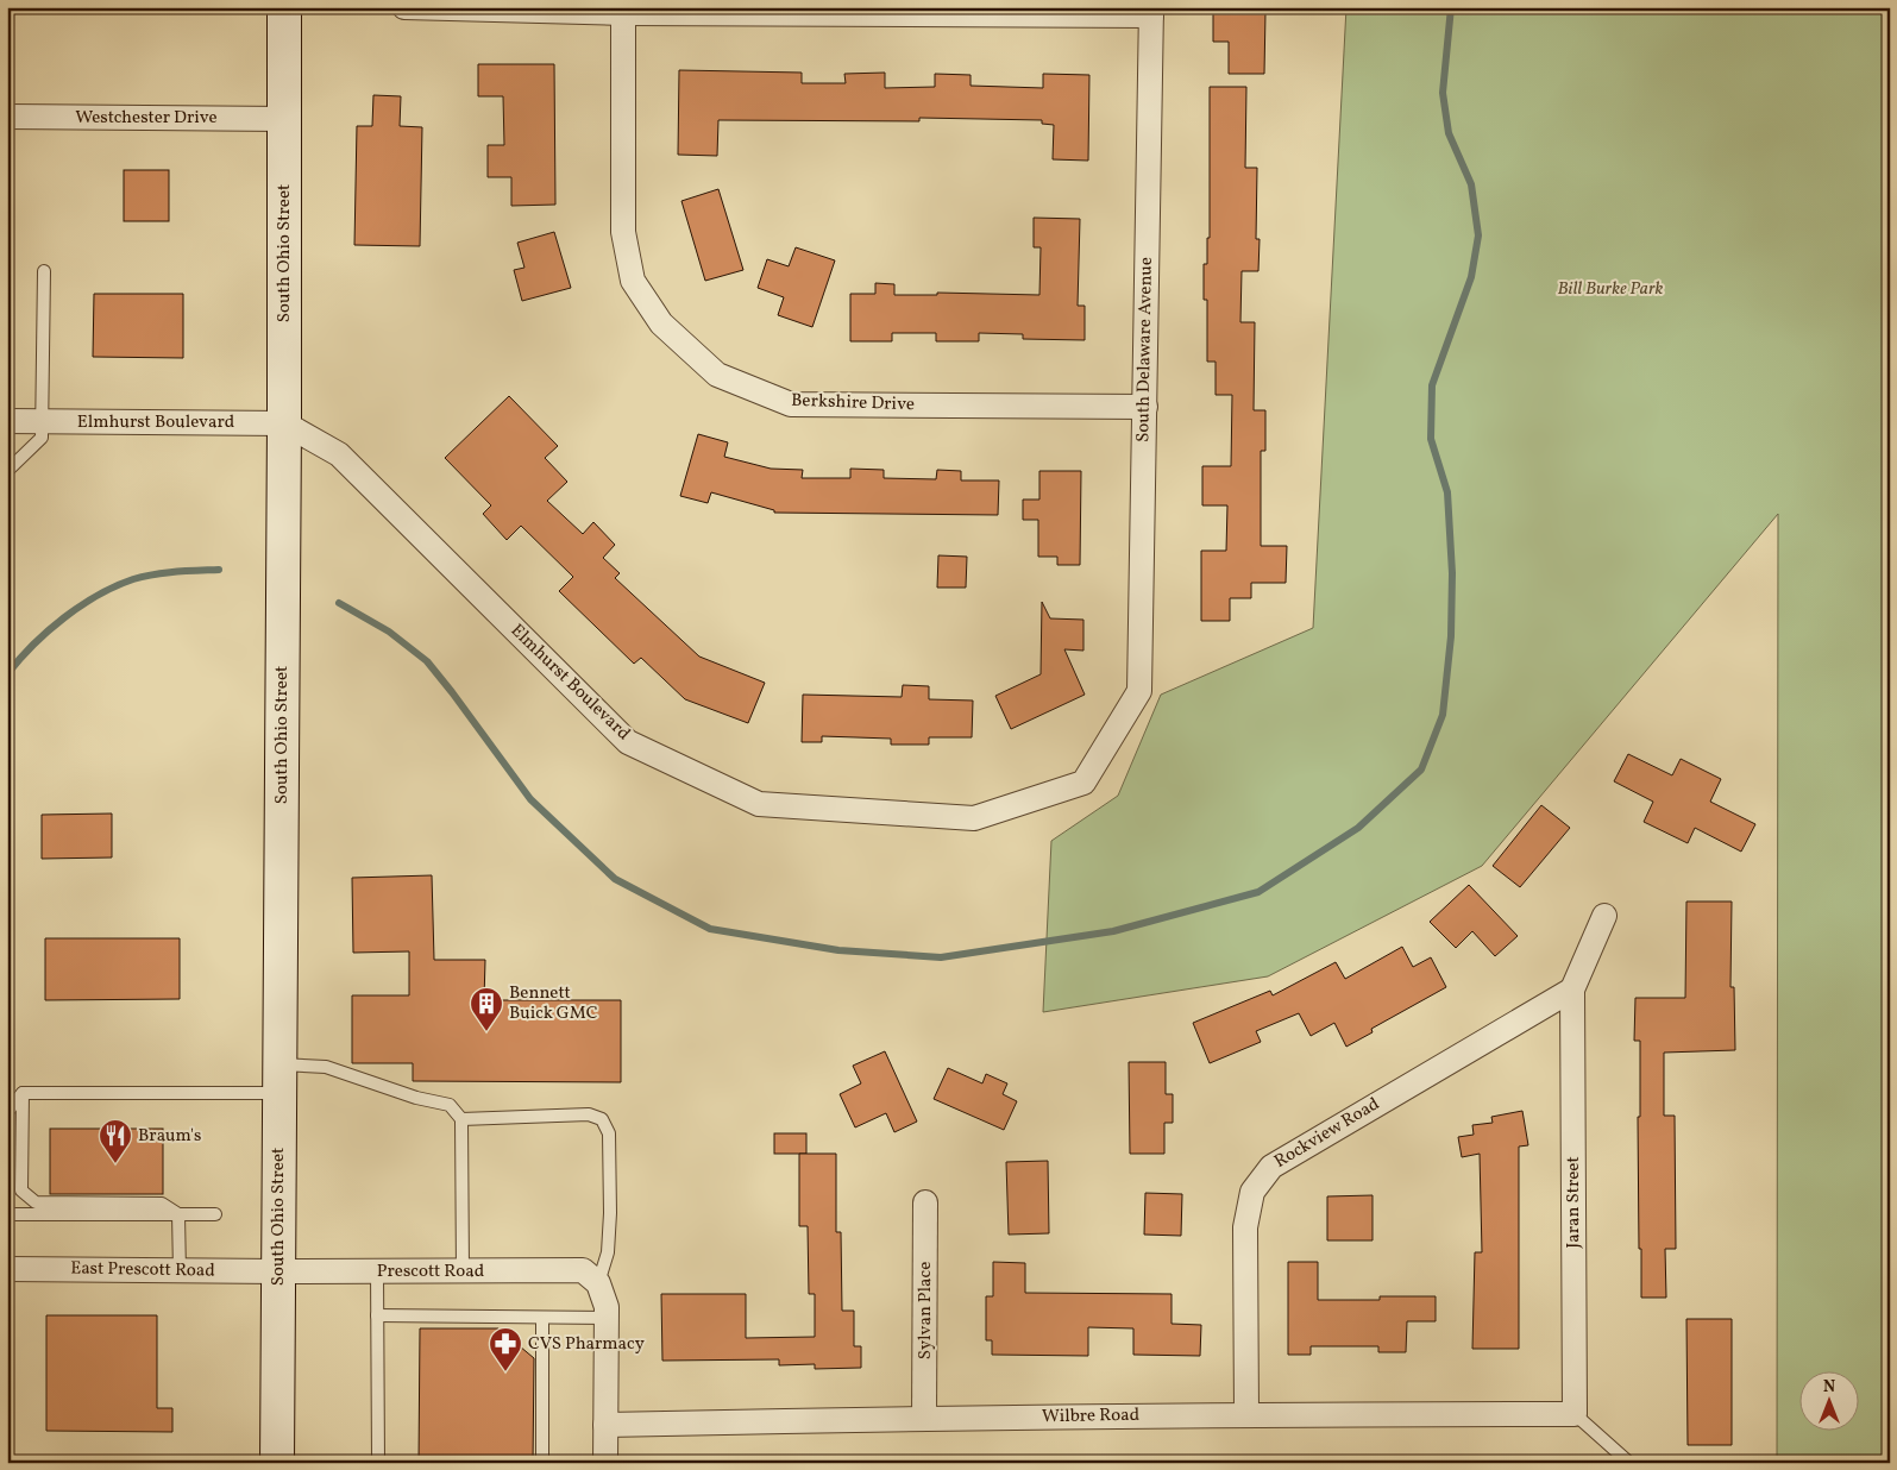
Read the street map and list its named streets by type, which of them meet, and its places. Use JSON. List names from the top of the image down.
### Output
{
  "streets": {
    "main road": ["South Ohio Street"],
    "street": [
      "Westchester Drive",
      "South Delaware Avenue",
      "Berkshire Drive",
      "Elmhurst Boulevard",
      "Rockview Road",
      "Jaran Street",
      "East Prescott Road",
      "Prescott Road",
      "Sylvan Place",
      "Wilbre Road"
    ]
  },
  "crossings": [
    ["Westchester Drive", "South Ohio Street"],
    ["South Ohio Street", "Elmhurst Boulevard"],
    ["South Ohio Street", "East Prescott Road"],
    ["South Ohio Street", "Prescott Road"],
    ["South Delaware Avenue", "Berkshire Drive"],
    ["South Delaware Avenue", "Elmhurst Boulevard"],
    ["Rockview Road", "Jaran Street"],
    ["Rockview Road", "Wilbre Road"],
    ["Jaran Street", "Wilbre Road"],
    ["East Prescott Road", "Prescott Road"],
    ["Sylvan Place", "Wilbre Road"]
  ],
  "parks": ["Bill Burke Park"],
  "places": {
    "building": ["Bennett Buick GMC"],
    "restaurant": ["Braum's"],
    "pharmacy": ["CVS Pharmacy"]
  },
  "north": "top"
}
